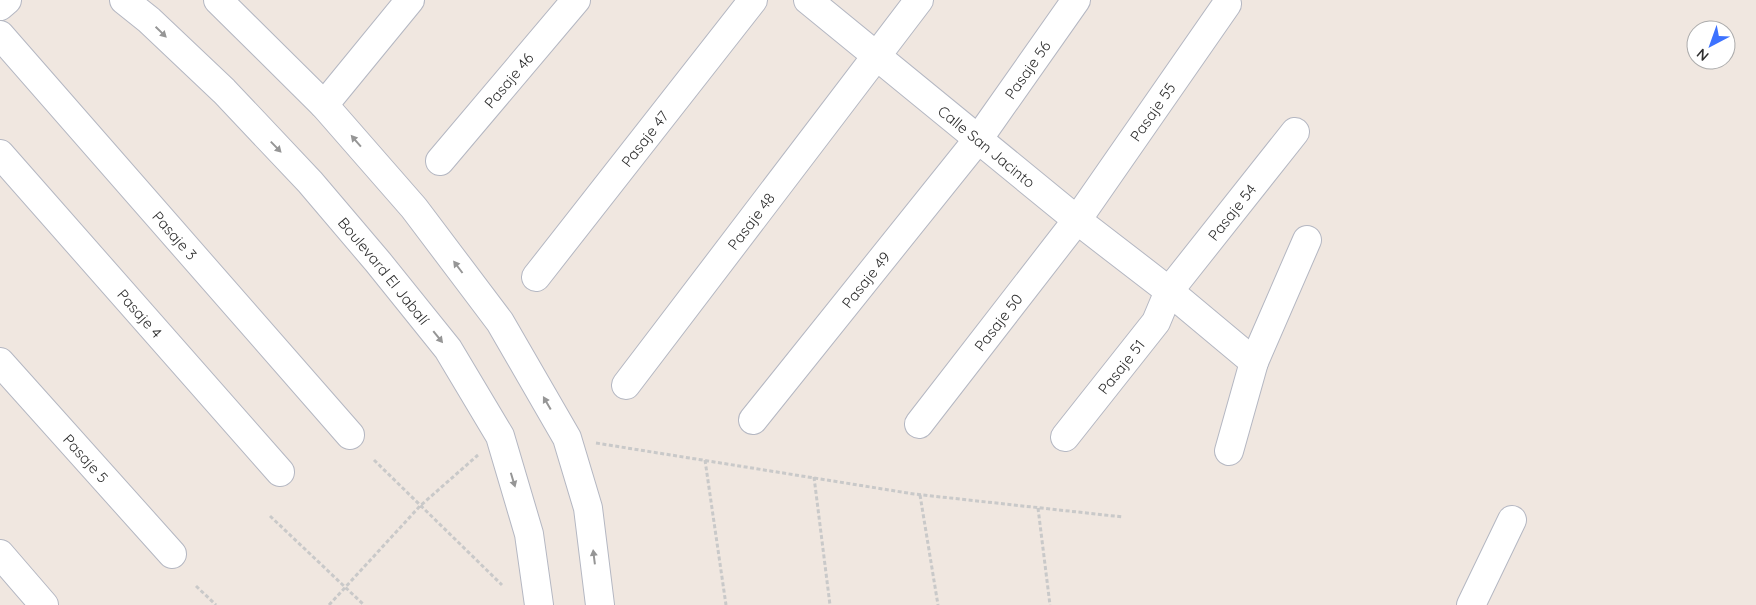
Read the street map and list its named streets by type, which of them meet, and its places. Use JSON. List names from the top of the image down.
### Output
{
  "streets": {
    "street": [
      "Pasaje 56",
      "Pasaje 46",
      "Pasaje 55",
      "Pasaje 47",
      "Calle San Jacinto",
      "Pasaje 54",
      "Pasaje 48",
      "Pasaje 3",
      "Boulevard El Jabalí",
      "Pasaje 49",
      "Pasaje 4",
      "Pasaje 50",
      "Pasaje 51",
      "Pasaje 5"
    ]
  },
  "crossings": [
    ["Pasaje 56", "Calle San Jacinto"],
    ["Pasaje 56", "Pasaje 49"],
    ["Pasaje 55", "Calle San Jacinto"],
    ["Pasaje 55", "Pasaje 50"],
    ["Calle San Jacinto", "Pasaje 54"],
    ["Calle San Jacinto", "Pasaje 48"],
    ["Calle San Jacinto", "Pasaje 49"],
    ["Calle San Jacinto", "Pasaje 50"],
    ["Calle San Jacinto", "Pasaje 51"],
    ["Pasaje 54", "Pasaje 51"]
  ],
  "north": "bottom left"
}
